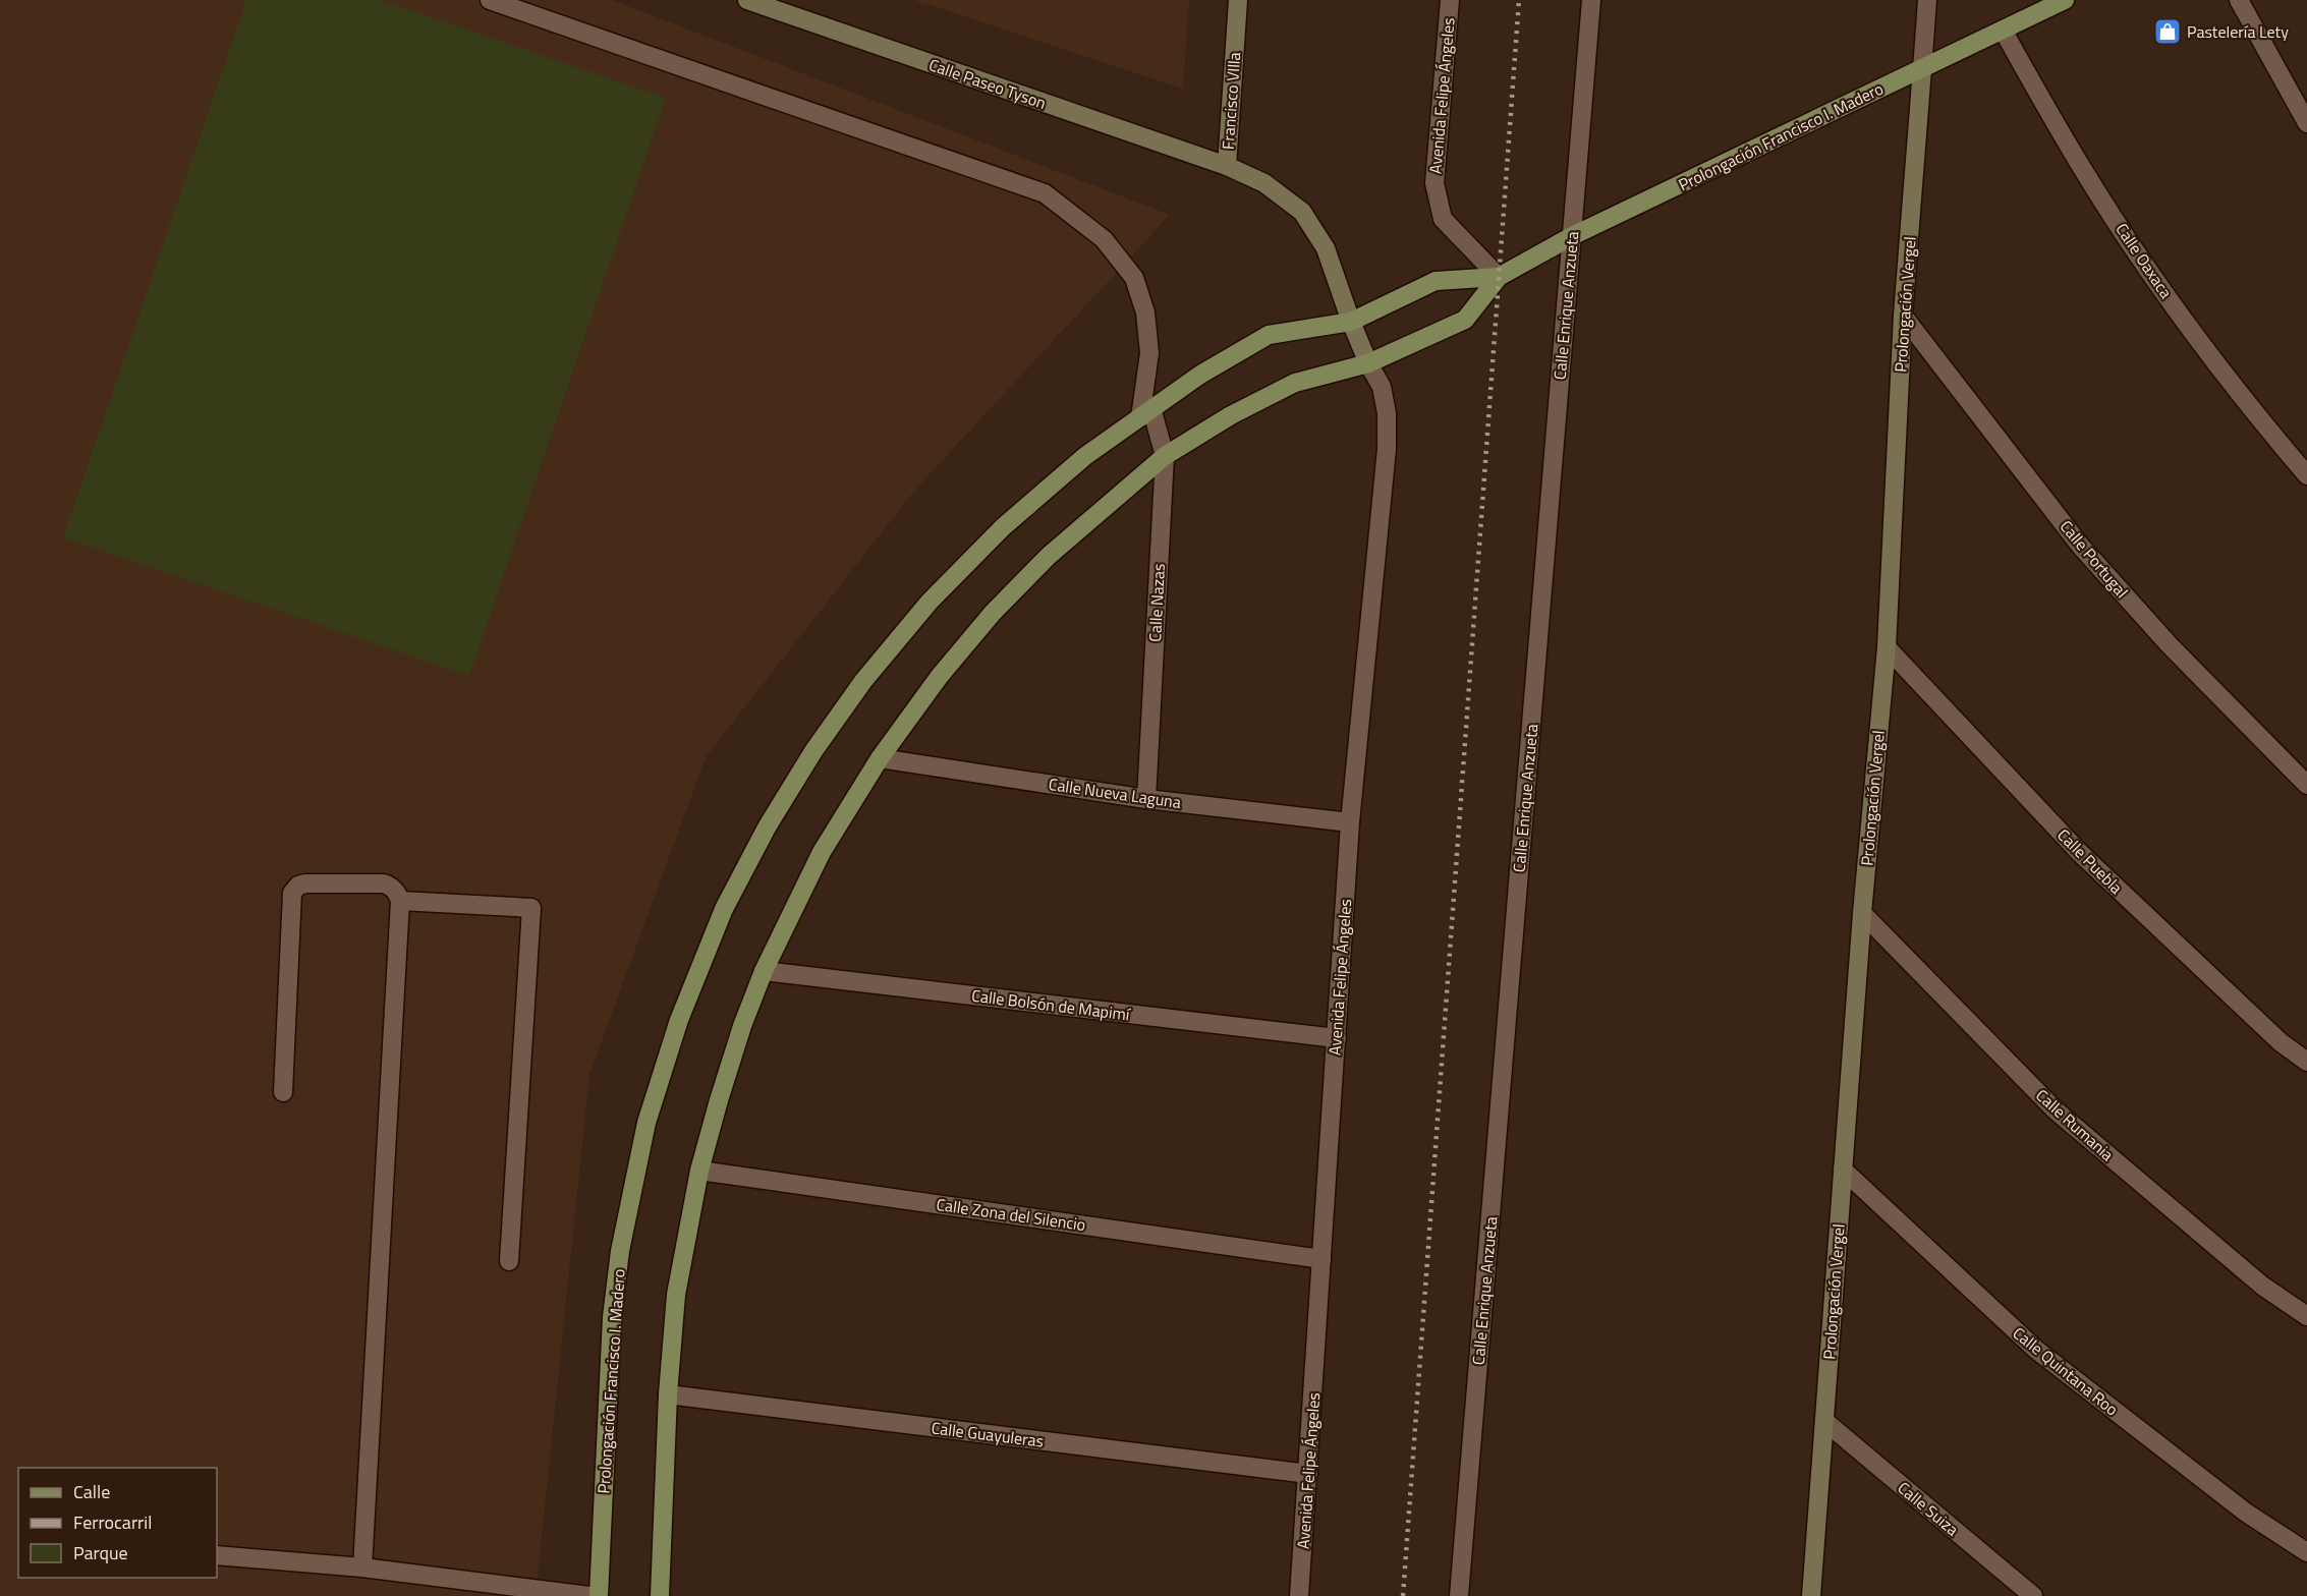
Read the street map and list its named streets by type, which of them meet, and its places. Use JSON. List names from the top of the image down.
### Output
{
  "streets": {
    "main road": ["Prolongación Francisco I. Madero"],
    "street": [
      "Calle Paseo Tyson",
      "Avenida Felipe Ángeles",
      "Francisco VIlla",
      "Calle Oaxaca",
      "Prolongación Vergel",
      "Calle Enrique Anzueta",
      "Calle Portugal",
      "Calle Nazas",
      "Calle Nueva Laguna",
      "Calle Puebla",
      "Calle Bolsón de Mapimí",
      "Calle Rumania",
      "Calle Zona del Silencio",
      "Calle Quintana Roo",
      "Calle Guayuleras",
      "Calle Suiza"
    ]
  },
  "crossings": [
    ["Calle Paseo Tyson", "Francisco VIlla"],
    ["Avenida Felipe Ángeles", "Francisco VIlla"],
    ["Avenida Felipe Ángeles", "Prolongación Francisco I. Madero"],
    ["Avenida Felipe Ángeles", "Calle Nueva Laguna"],
    ["Avenida Felipe Ángeles", "Calle Bolsón de Mapimí"],
    ["Avenida Felipe Ángeles", "Calle Zona del Silencio"],
    ["Avenida Felipe Ángeles", "Calle Guayuleras"],
    ["Francisco VIlla", "Prolongación Francisco I. Madero"],
    ["Prolongación Francisco I. Madero", "Calle Oaxaca"],
    ["Prolongación Francisco I. Madero", "Prolongación Vergel"],
    ["Prolongación Francisco I. Madero", "Calle Enrique Anzueta"],
    ["Prolongación Francisco I. Madero", "Calle Nazas"],
    ["Prolongación Francisco I. Madero", "Calle Nueva Laguna"],
    ["Prolongación Francisco I. Madero", "Calle Bolsón de Mapimí"],
    ["Prolongación Francisco I. Madero", "Calle Zona del Silencio"],
    ["Prolongación Francisco I. Madero", "Calle Guayuleras"],
    ["Prolongación Vergel", "Calle Portugal"],
    ["Prolongación Vergel", "Calle Puebla"],
    ["Prolongación Vergel", "Calle Rumania"],
    ["Prolongación Vergel", "Calle Quintana Roo"],
    ["Prolongación Vergel", "Calle Suiza"],
    ["Calle Nazas", "Calle Nueva Laguna"]
  ],
  "places": {
    "shop": ["Pastelería Lety"]
  },
  "legend": ["Calle", "Ferrocarril", "Parque"]
}
